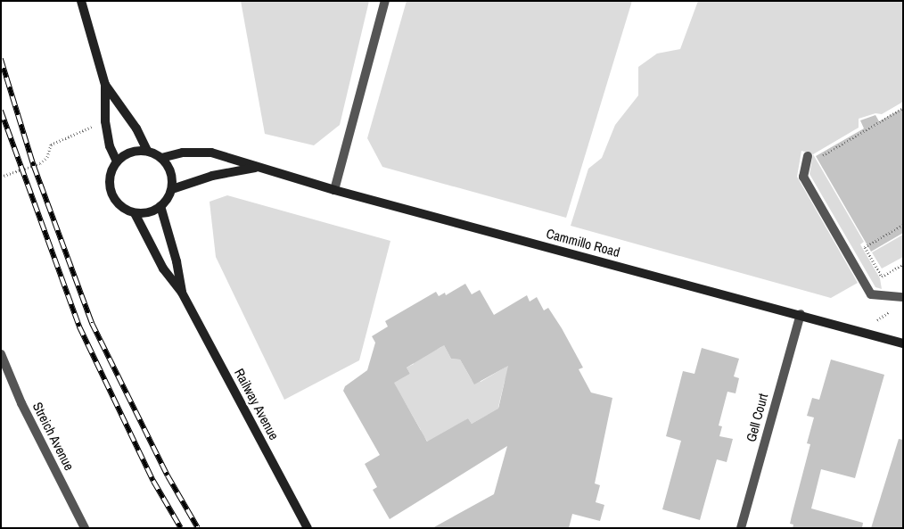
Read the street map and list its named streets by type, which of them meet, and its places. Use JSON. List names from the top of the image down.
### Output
{
  "streets": {
    "main road": ["Cammillo Road", "Railway Avenue"],
    "street": ["Gell Court", "Streich Avenue"]
  },
  "crossings": [
    ["Cammillo Road", "Railway Avenue"],
    ["Cammillo Road", "Gell Court"]
  ]
}
